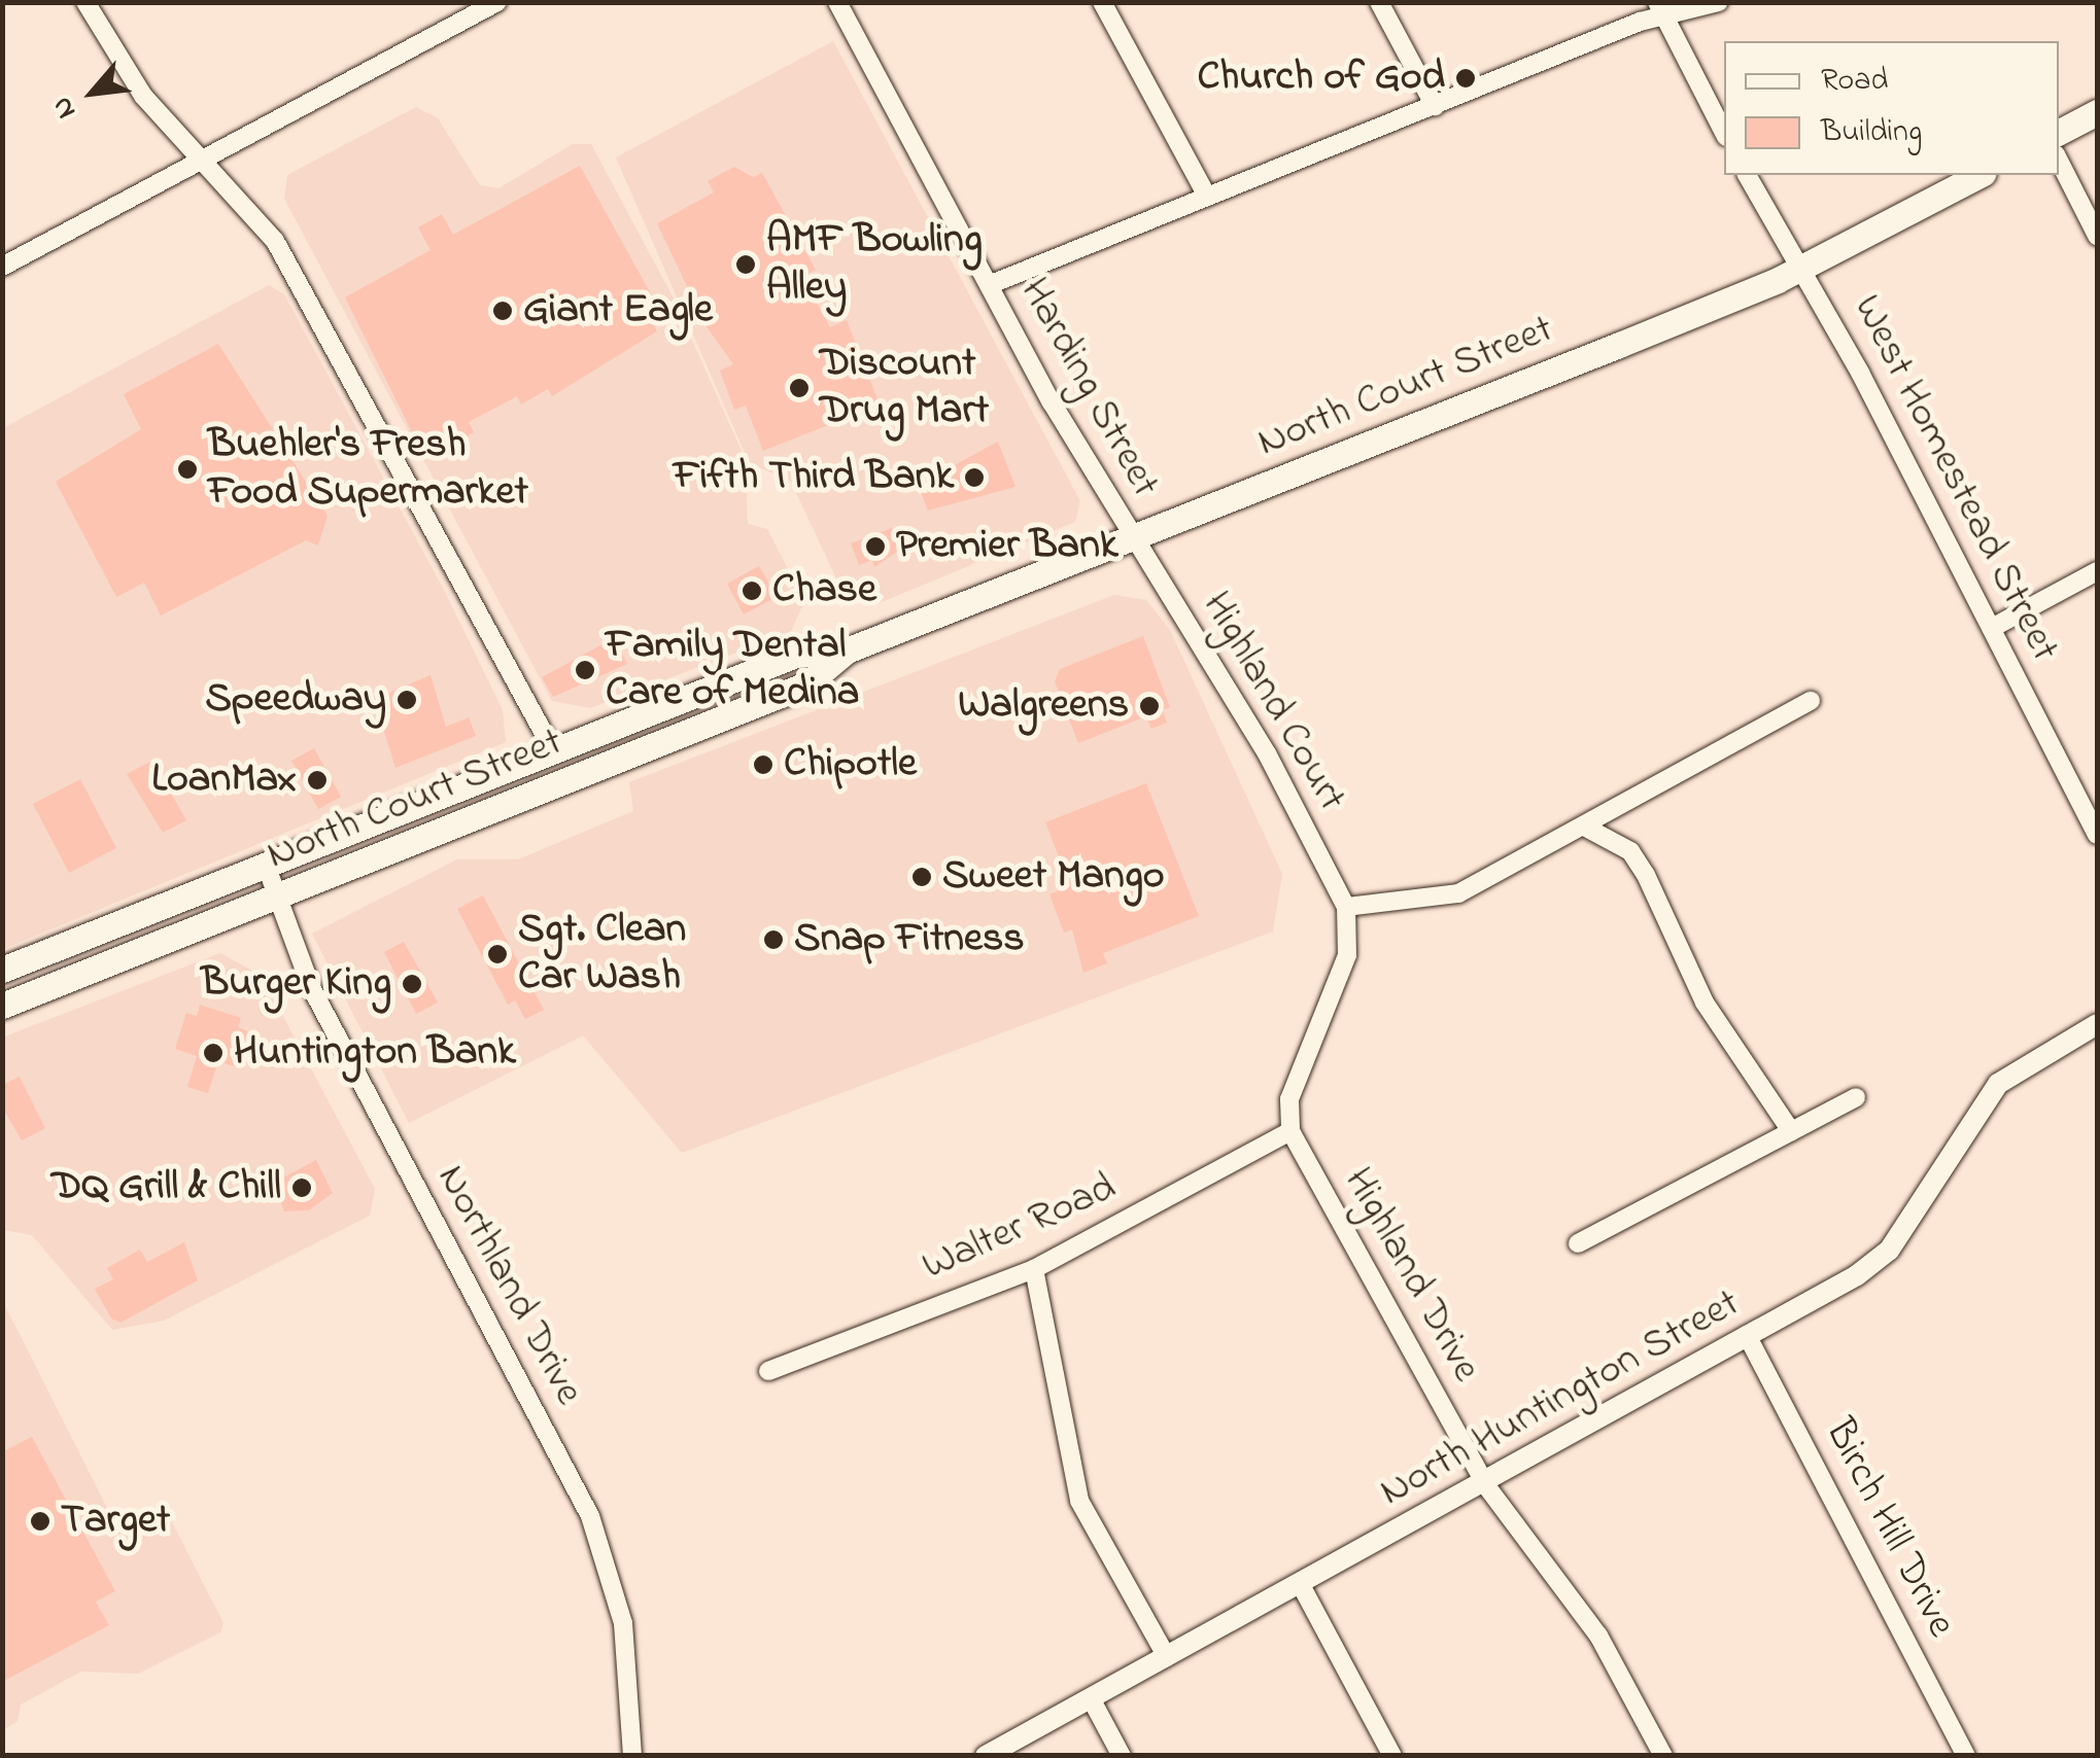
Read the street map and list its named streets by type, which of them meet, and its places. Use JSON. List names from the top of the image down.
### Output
{
  "streets": {
    "main road": ["North Court Street"],
    "street": [
      "Harding Street",
      "West Homestead Street",
      "Highland Court",
      "Walter Road",
      "Highland Drive",
      "Northland Drive",
      "North Huntington Street",
      "Birch Hill Drive"
    ]
  },
  "crossings": [
    ["North Court Street", "Harding Street"],
    ["North Court Street", "West Homestead Street"],
    ["North Court Street", "Highland Court"],
    ["North Court Street", "Northland Drive"],
    ["Harding Street", "Highland Court"],
    ["Walter Road", "Highland Drive"],
    ["Highland Drive", "North Huntington Street"],
    ["North Huntington Street", "Birch Hill Drive"]
  ],
  "places": [
    "Church of God",
    "AMF Bowling Alley",
    "Giant Eagle",
    "Discount Drug Mart",
    "Buehler's Fresh Food Supermarket",
    "Fifth Third Bank",
    "Premier Bank",
    "Chase",
    "Family Dental Care of Medina",
    "Speedway",
    "Walgreens",
    "Chipotle",
    "LoanMax",
    "Sweet Mango",
    "Snap Fitness",
    "Sgt. Clean Car Wash",
    "Burger King",
    "Huntington Bank",
    "DQ Grill & Chill",
    "Target"
  ],
  "legend": ["Road", "Building"],
  "north": "bottom left"
}
